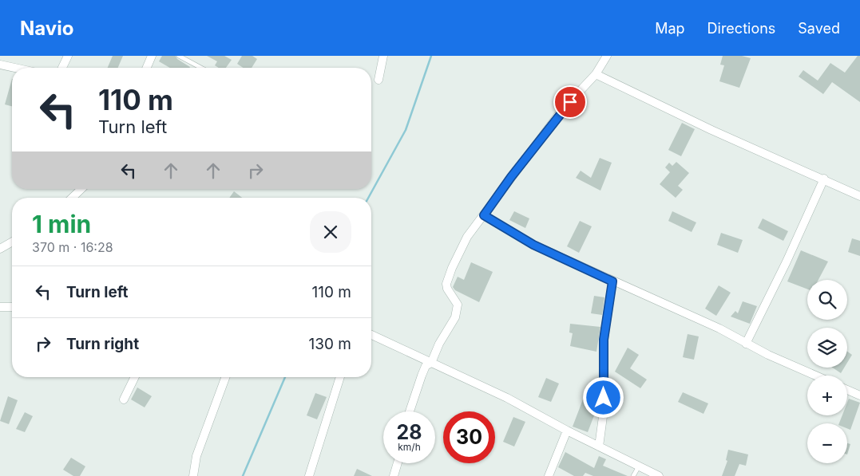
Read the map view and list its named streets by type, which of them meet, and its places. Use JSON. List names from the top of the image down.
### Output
{
  "page": {
    "header": "Navio",
    "nav": ["Map", "Directions", "Saved"],
    "turn": ["110 m", "Turn left"],
    "heading": ["1 min", "370 m · 16:28"],
    "list": [
      {
        "name": "Turn left",
        "value": "110 m"
      },
      {
        "name": "Turn right",
        "value": "130 m"
      }
    ],
    "map_buttons": ["+", "−"],
    "speed": "28 km/h",
    "limit": "30"
  }
}
